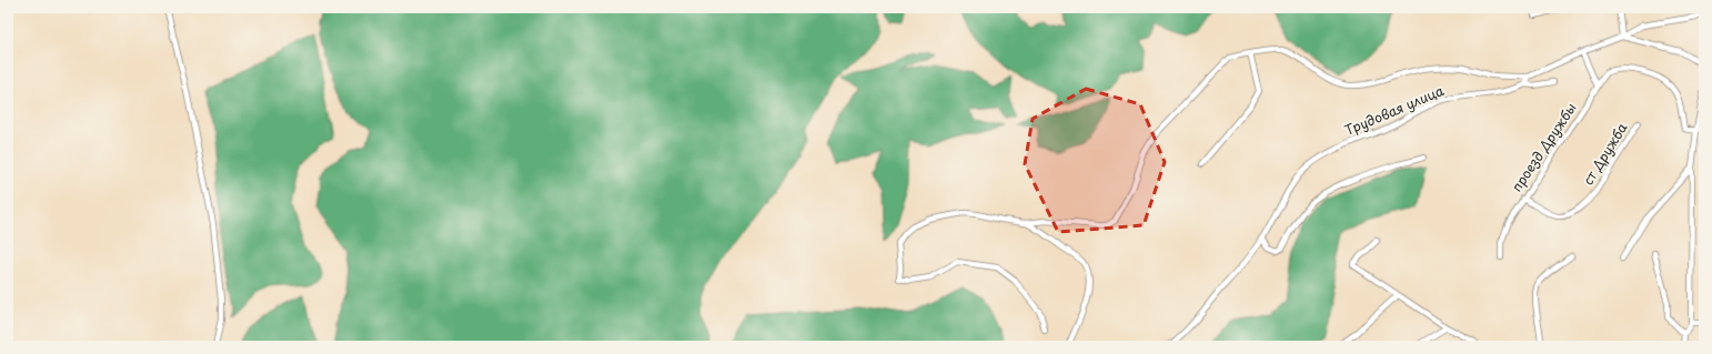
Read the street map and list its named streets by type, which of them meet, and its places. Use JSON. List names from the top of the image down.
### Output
{
  "streets": {
    "street": ["Трудовая улица", "проезд Дружбы", "ст Дружба"]
  },
  "crossings": [
    ["проезд Дружбы", "ст Дружба"]
  ]
}
